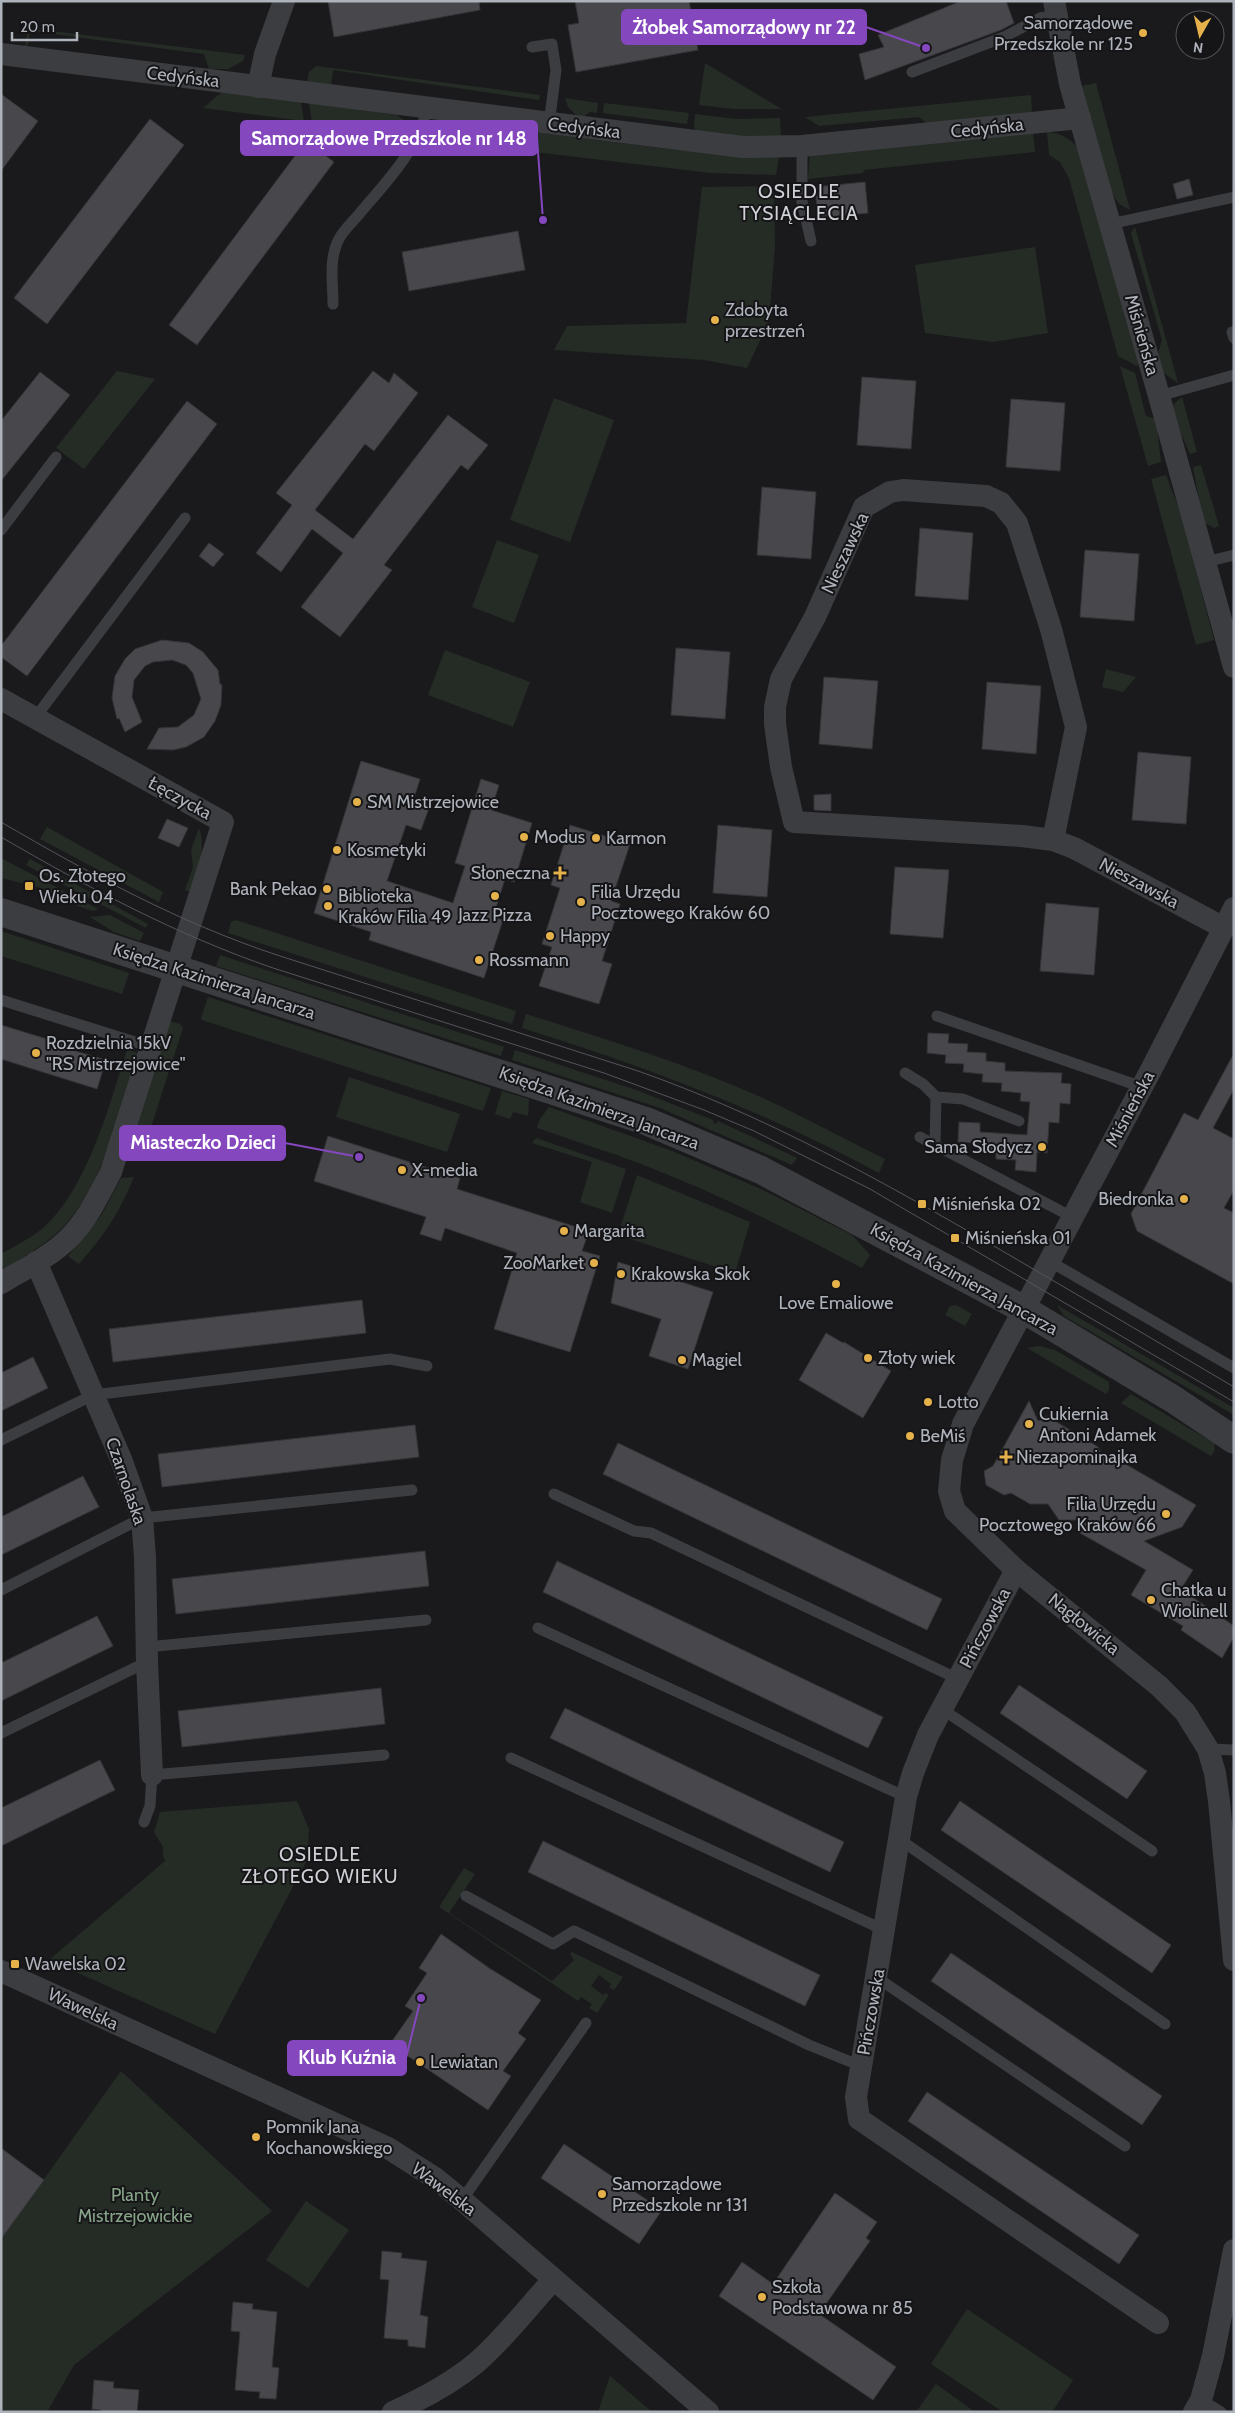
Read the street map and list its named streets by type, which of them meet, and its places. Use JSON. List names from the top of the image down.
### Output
{
  "streets": {
    "street": [
      "Cedyńska",
      "Miśnieńska",
      "Nieszawska",
      "Łęczycka",
      "Księdza Kazimierza Jancarza",
      "Czarnolaska",
      "Nagłowicka",
      "Pińczowska",
      "Wawelska"
    ]
  },
  "crossings": [
    ["Cedyńska", "Miśnieńska"],
    ["Miśnieńska", "Nieszawska"],
    ["Miśnieńska", "Księdza Kazimierza Jancarza"],
    ["Miśnieńska", "Nagłowicka"],
    ["Łęczycka", "Księdza Kazimierza Jancarza"],
    ["Księdza Kazimierza Jancarza", "Nagłowicka"],
    ["Nagłowicka", "Pińczowska"]
  ],
  "districts": ["OSIEDLE TYSIĄCLECIA", "OSIEDLE ZŁOTEGO WIEKU"],
  "parks": ["Planty Mistrzejowickie"],
  "places": {
    "other": [
      "Samorządowe Przedszkole nr 125",
      "Żłobek Samorządowy nr 22",
      "Samorządowe Przedszkole nr 148",
      "Zdobyta przestrzeń",
      "SM Mistrzejowice",
      "Modus",
      "Karmon",
      "Kosmetyki",
      "Bank Pekao",
      "Jazz Pizza",
      "Filia Urzędu Pocztowego Kraków 60",
      "Biblioteka Kraków Filia 49",
      "Happy",
      "Rossmann",
      "Rozdzielnia 15kV \"RS Mistrzejowice\"",
      "Sama Słodycz",
      "Miasteczko Dzieci",
      "X-media",
      "Biedronka",
      "Margarita",
      "ZooMarket",
      "Krakowska Skok",
      "Love Emaliowe",
      "Złoty wiek",
      "Magiel",
      "Lotto",
      "Cukiernia Antoni Adamek",
      "BeMiś",
      "Filia Urzędu Pocztowego Kraków 66",
      "Chatka u Wiolinell",
      "Klub Kuźnia",
      "Lewiatan",
      "Pomnik Jana Kochanowskiego",
      "Samorządowe Przedszkole nr 131",
      "Szkoła Podstawowa nr 85"
    ],
    "health": ["Słoneczna", "Niezapominajka"],
    "transit": [
      "Os. Złotego Wieku 04",
      "Miśnieńska 02",
      "Miśnieńska 01",
      "Wawelska 02"
    ]
  },
  "scale_bar": "20 m",
  "north": "bottom"
}
